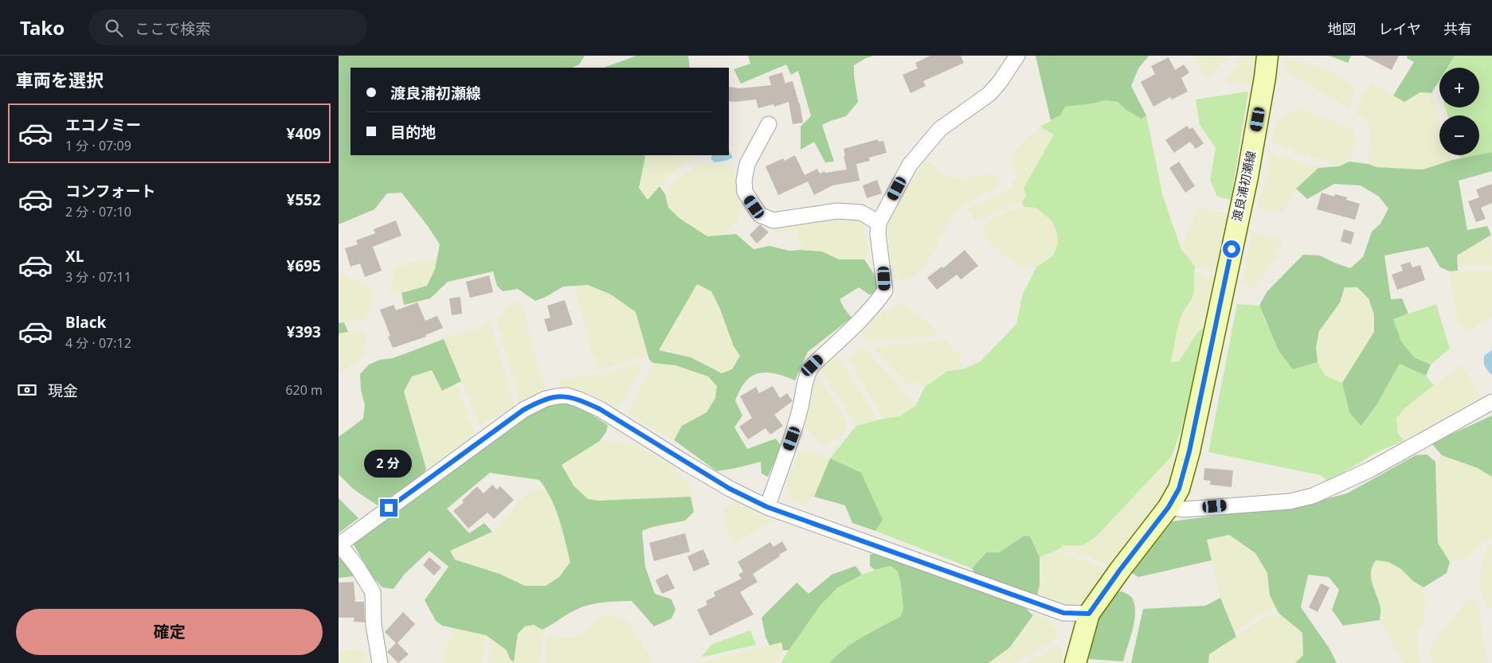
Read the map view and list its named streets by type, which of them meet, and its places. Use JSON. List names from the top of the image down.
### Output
{
  "streets": {
    "main road": ["渡良浦初瀬線"]
  },
  "page": {
    "header": "Tako",
    "search": "ここで検索",
    "nav": ["地図", "レイヤ", "共有"],
    "heading": "車両を選択",
    "map_buttons": ["+", "−"],
    "banner": ["渡良浦初瀬線", "目的地"],
    "list": [
      {
        "name": "エコノミー",
        "note": "1 分 · 07:09",
        "value": "¥409"
      },
      {
        "name": "コンフォート",
        "note": "2 分 · 07:10",
        "value": "¥552"
      },
      {
        "name": "XL",
        "note": "3 分 · 07:11",
        "value": "¥695"
      },
      {
        "name": "Black",
        "note": "4 分 · 07:12",
        "value": "¥393"
      }
    ],
    "pay": ["現金", "620 m"],
    "bubble": "2 分",
    "buttons": "確定"
  }
}
